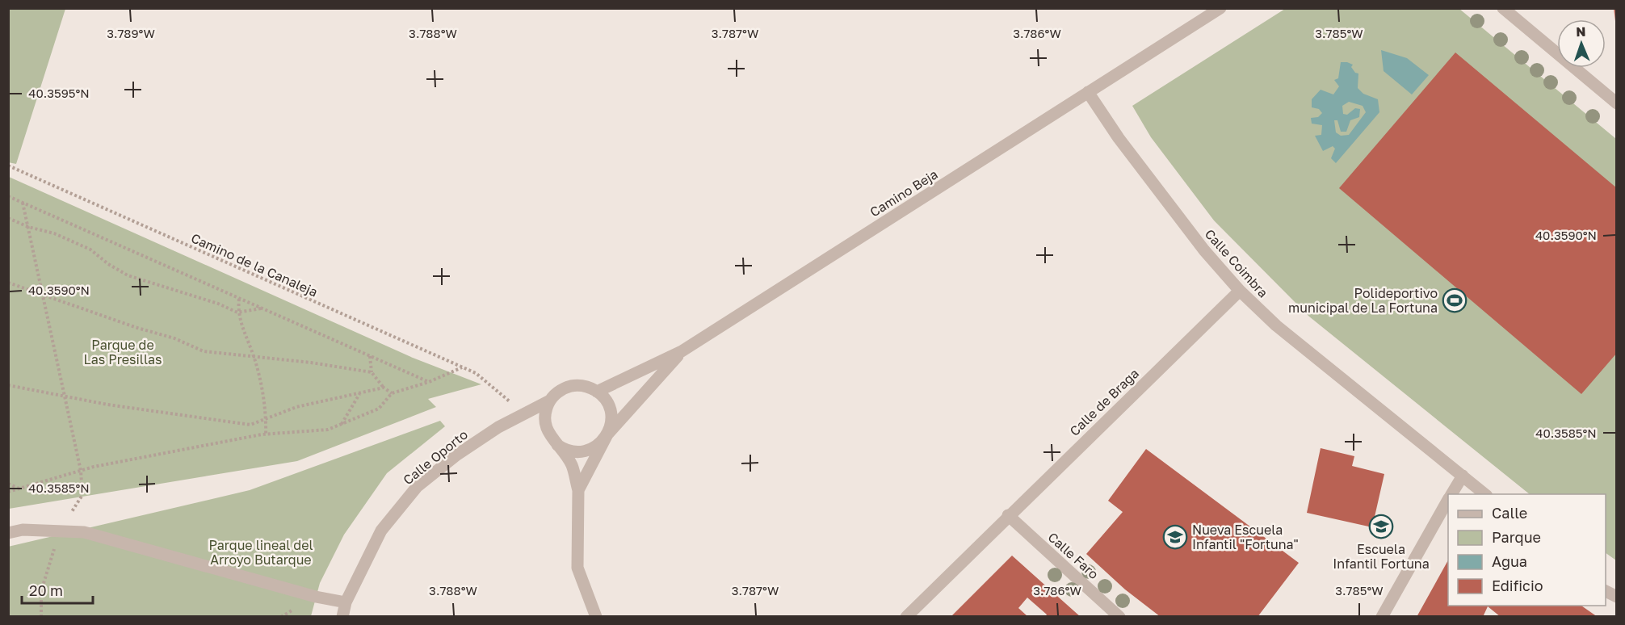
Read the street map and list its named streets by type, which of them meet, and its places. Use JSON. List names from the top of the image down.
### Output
{
  "streets": {
    "street": [
      "Camino Beja",
      "Calle Coimbra",
      "Calle de Braga",
      "Calle Oporto",
      "Calle Faro"
    ],
    "path": ["Camino de la Canaleja"]
  },
  "crossings": [
    ["Camino Beja", "Calle Coimbra"],
    ["Camino Beja", "Calle Oporto"],
    ["Calle Coimbra", "Calle de Braga"],
    ["Calle de Braga", "Calle Faro"]
  ],
  "parks": ["Parque de Las Presillas", "Parque lineal del Arroyo Butarque"],
  "places": {
    "sports": ["Polideportivo municipal de La Fortuna"],
    "school or university": ["Escuela Infantil Fortuna", "Nueva Escuela Infantil \"Fortuna\""]
  },
  "legend": [
    "Calle",
    "Parque",
    "Agua",
    "Edificio"
  ],
  "scale_bar": "20 m",
  "north": "top",
  "coordinates": [
    "3.789°W",
    "3.788°W",
    "3.787°W",
    "3.786°W",
    "3.785°W",
    "40.3595°N",
    "40.3590°N",
    "40.3585°N"
  ]
}
